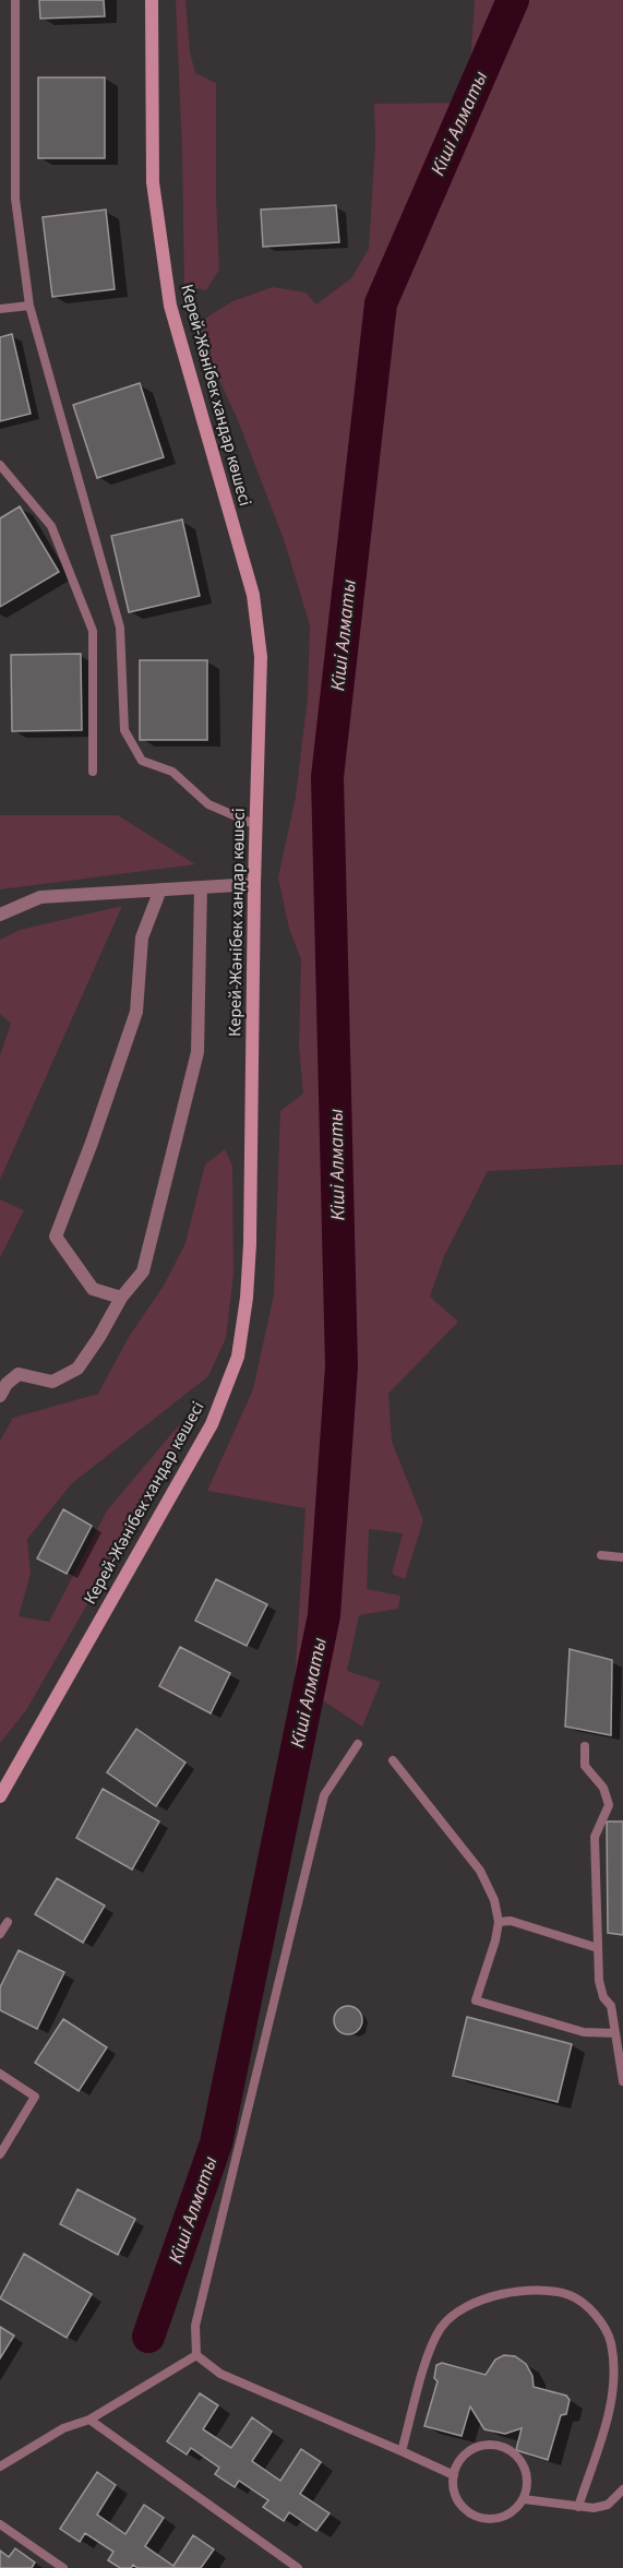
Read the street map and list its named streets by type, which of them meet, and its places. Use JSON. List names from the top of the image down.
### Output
{
  "streets": {
    "main road": ["Керей-Жәнібек хандар көшесі"]
  },
  "water": ["Кіші Алматы"]
}
